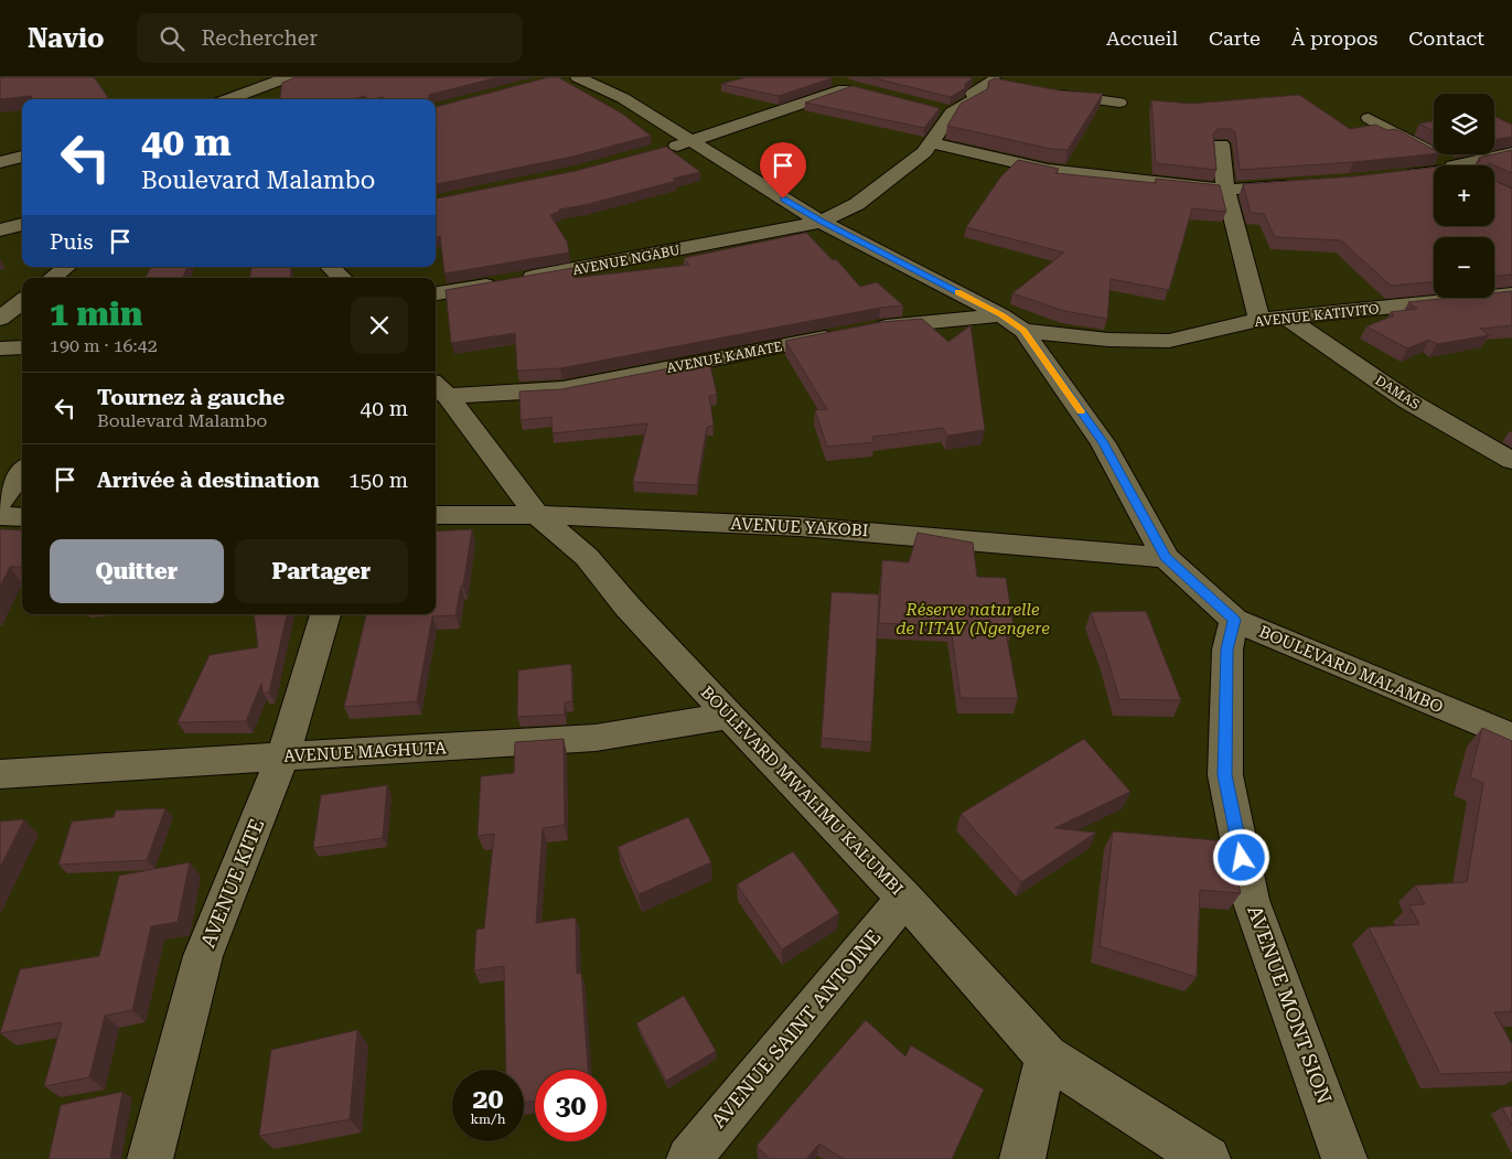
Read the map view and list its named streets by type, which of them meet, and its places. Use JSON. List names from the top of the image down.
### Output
{
  "streets": {
    "street": [
      "AVENUE NGABU",
      "AVENUE KATIVITO",
      "AVENUE KAMATE",
      "DAMAS",
      "AVENUE YAKOBI",
      "BOULEVARD MALAMBO",
      "AVENUE MAGHUTA",
      "BOULEVARD MWALIMU KALUMBI",
      "AVENUE KITE",
      "AVENUE MONT SION",
      "AVENUE SAINT ANTOINE"
    ]
  },
  "crossings": [
    ["AVENUE NGABU", "BOULEVARD MALAMBO"],
    ["AVENUE KATIVITO", "AVENUE KAMATE"],
    ["AVENUE KATIVITO", "DAMAS"],
    ["AVENUE KATIVITO", "BOULEVARD MALAMBO"],
    ["AVENUE KAMATE", "BOULEVARD MALAMBO"],
    ["AVENUE KAMATE", "BOULEVARD MWALIMU KALUMBI"],
    ["AVENUE YAKOBI", "BOULEVARD MALAMBO"],
    ["AVENUE YAKOBI", "BOULEVARD MWALIMU KALUMBI"],
    ["BOULEVARD MALAMBO", "AVENUE MONT SION"],
    ["AVENUE MAGHUTA", "BOULEVARD MWALIMU KALUMBI"],
    ["AVENUE MAGHUTA", "AVENUE KITE"],
    ["BOULEVARD MWALIMU KALUMBI", "AVENUE SAINT ANTOINE"]
  ],
  "parks": ["Réserve naturelle de l'ITAV (Ngengere"],
  "page": {
    "header": "Navio",
    "search": "Rechercher",
    "nav": [
      "Accueil",
      "Carte",
      "À propos",
      "Contact"
    ],
    "map_buttons": ["+", "−"],
    "turn": ["40 m", "Boulevard Malambo"],
    "then": "Puis",
    "heading": ["1 min", "190 m · 16:42"],
    "list": [
      {
        "name": "Tournez à gauche",
        "note": "Boulevard Malambo",
        "value": "40 m"
      },
      {
        "name": "Arrivée à destination",
        "value": "150 m"
      }
    ],
    "buttons": ["Quitter", "Partager"],
    "speed": "20 km/h",
    "limit": "30"
  }
}
